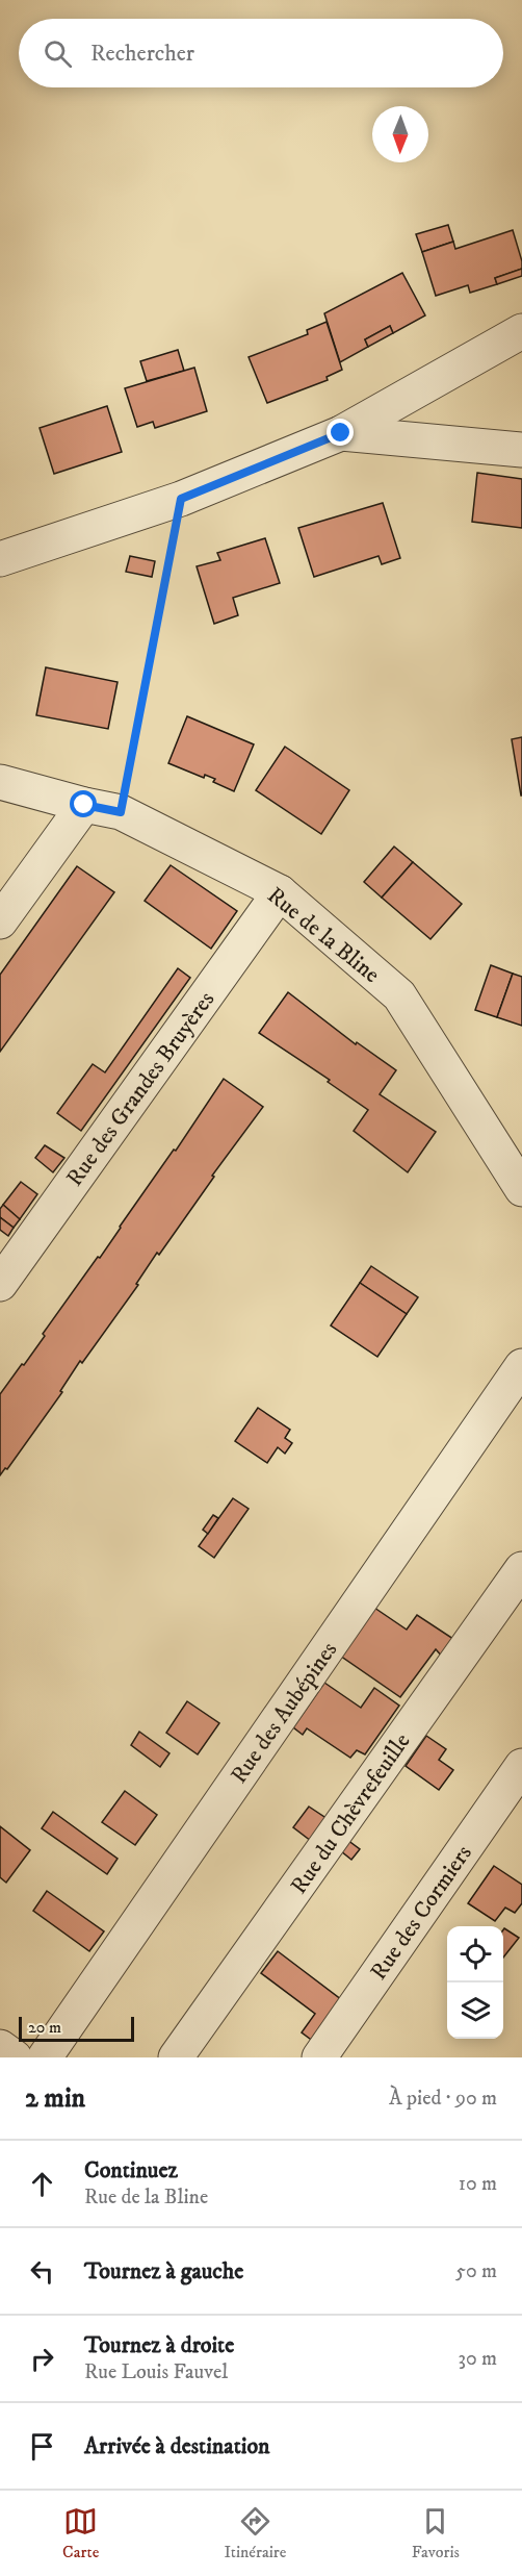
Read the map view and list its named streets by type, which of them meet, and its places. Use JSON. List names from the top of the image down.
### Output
{
  "streets": {
    "street": [
      "Rue de la Bline",
      "Rue des Grandes Bruyères",
      "Rue des Aubépines",
      "Rue du Chèvrefeuille",
      "Rue des Cormiers"
    ]
  },
  "crossings": [
    ["Rue de la Bline", "Rue des Grandes Bruyères"]
  ],
  "scale_bar": "20 m",
  "north": "bottom",
  "page": {
    "search": "Rechercher",
    "scale": "20 m",
    "heading": ["2 min", "À pied · 90 m"],
    "list": [
      ["Continuez", "Rue de la Bline", "10 m"],
      ["Tournez à gauche", "50 m"],
      ["Tournez à droite", "Rue Louis Fauvel", "30 m"],
      "Arrivée à destination"
    ],
    "nav": ["Carte", "Itinéraire", "Favoris"]
  }
}
